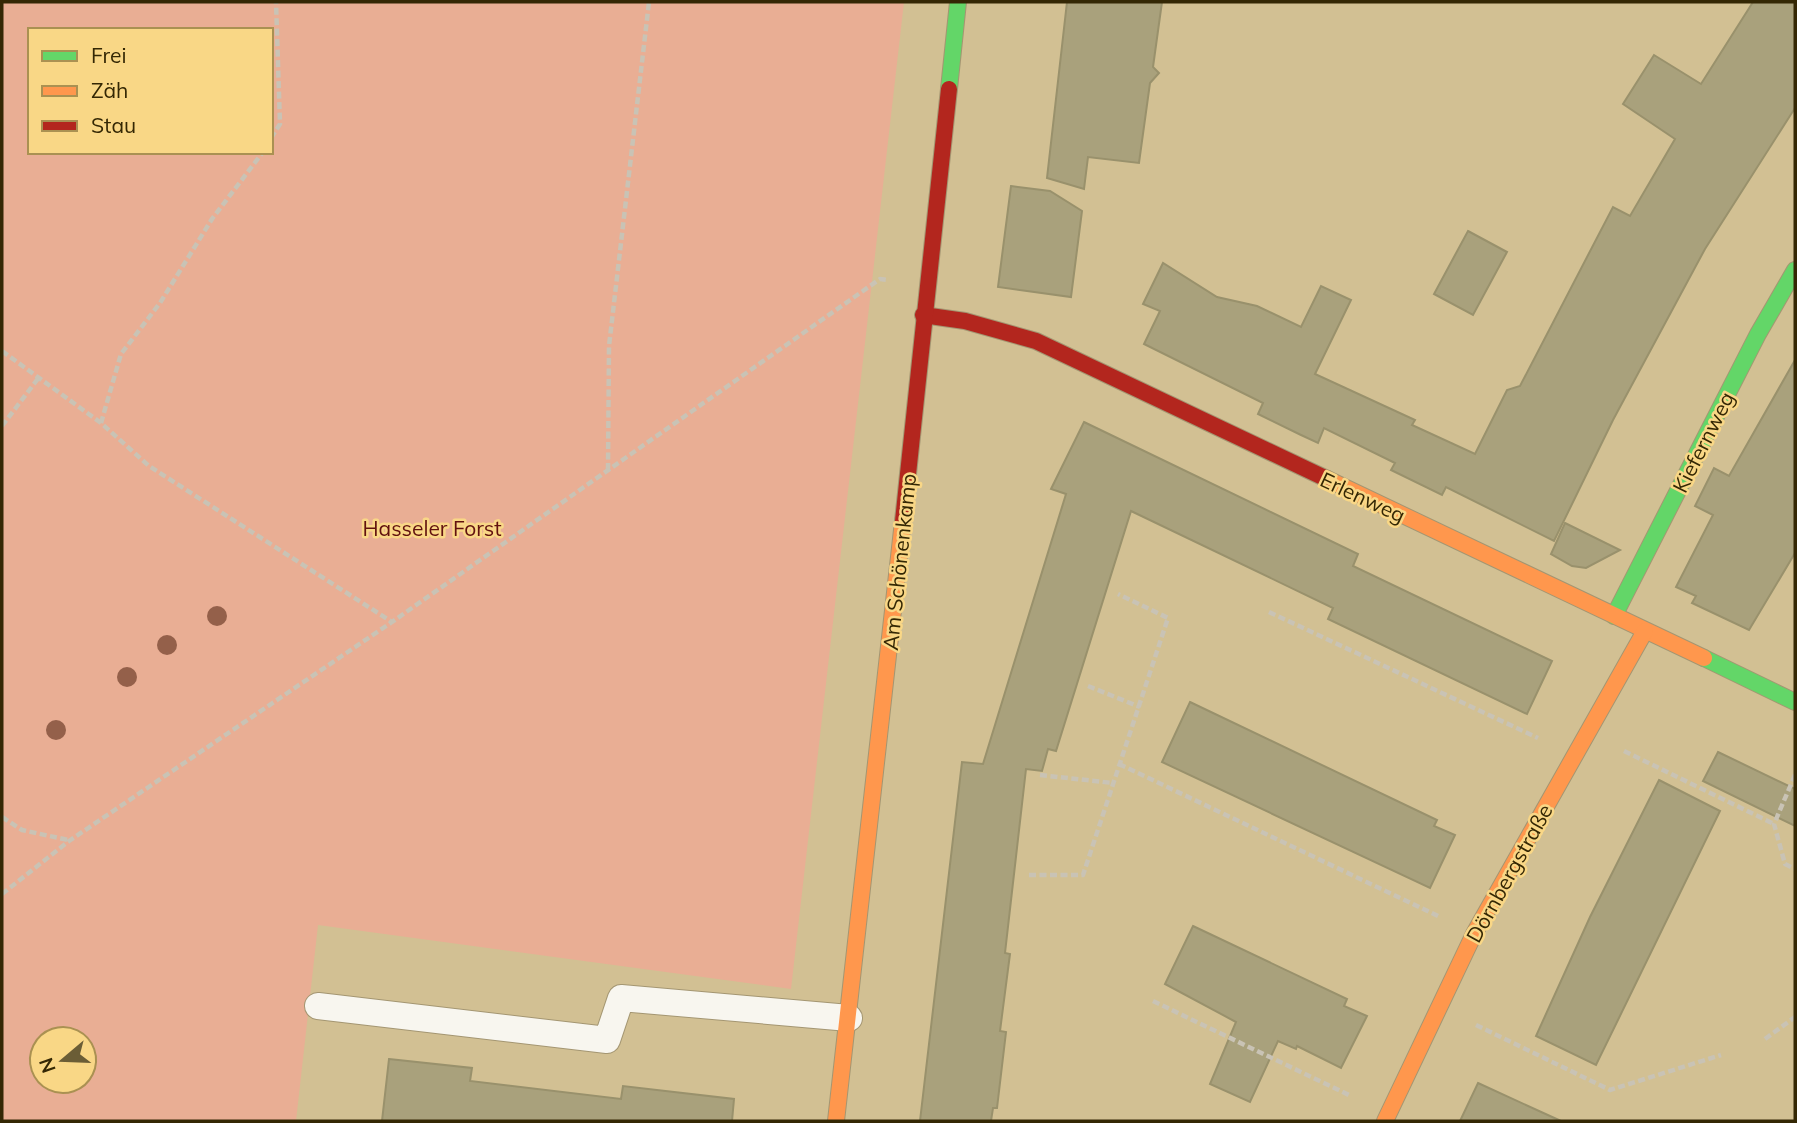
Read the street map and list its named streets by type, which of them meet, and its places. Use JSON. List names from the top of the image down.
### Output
{
  "streets": {
    "street": [
      "Kiefernweg",
      "Erlenweg",
      "Am Schönenkamp",
      "Dörnbergstraße"
    ]
  },
  "crossings": [
    ["Kiefernweg", "Erlenweg"],
    ["Erlenweg", "Am Schönenkamp"],
    ["Erlenweg", "Dörnbergstraße"]
  ],
  "parks": ["Hasseler Forst"],
  "legend": ["Frei", "Zäh", "Stau"],
  "north": "left"
}
